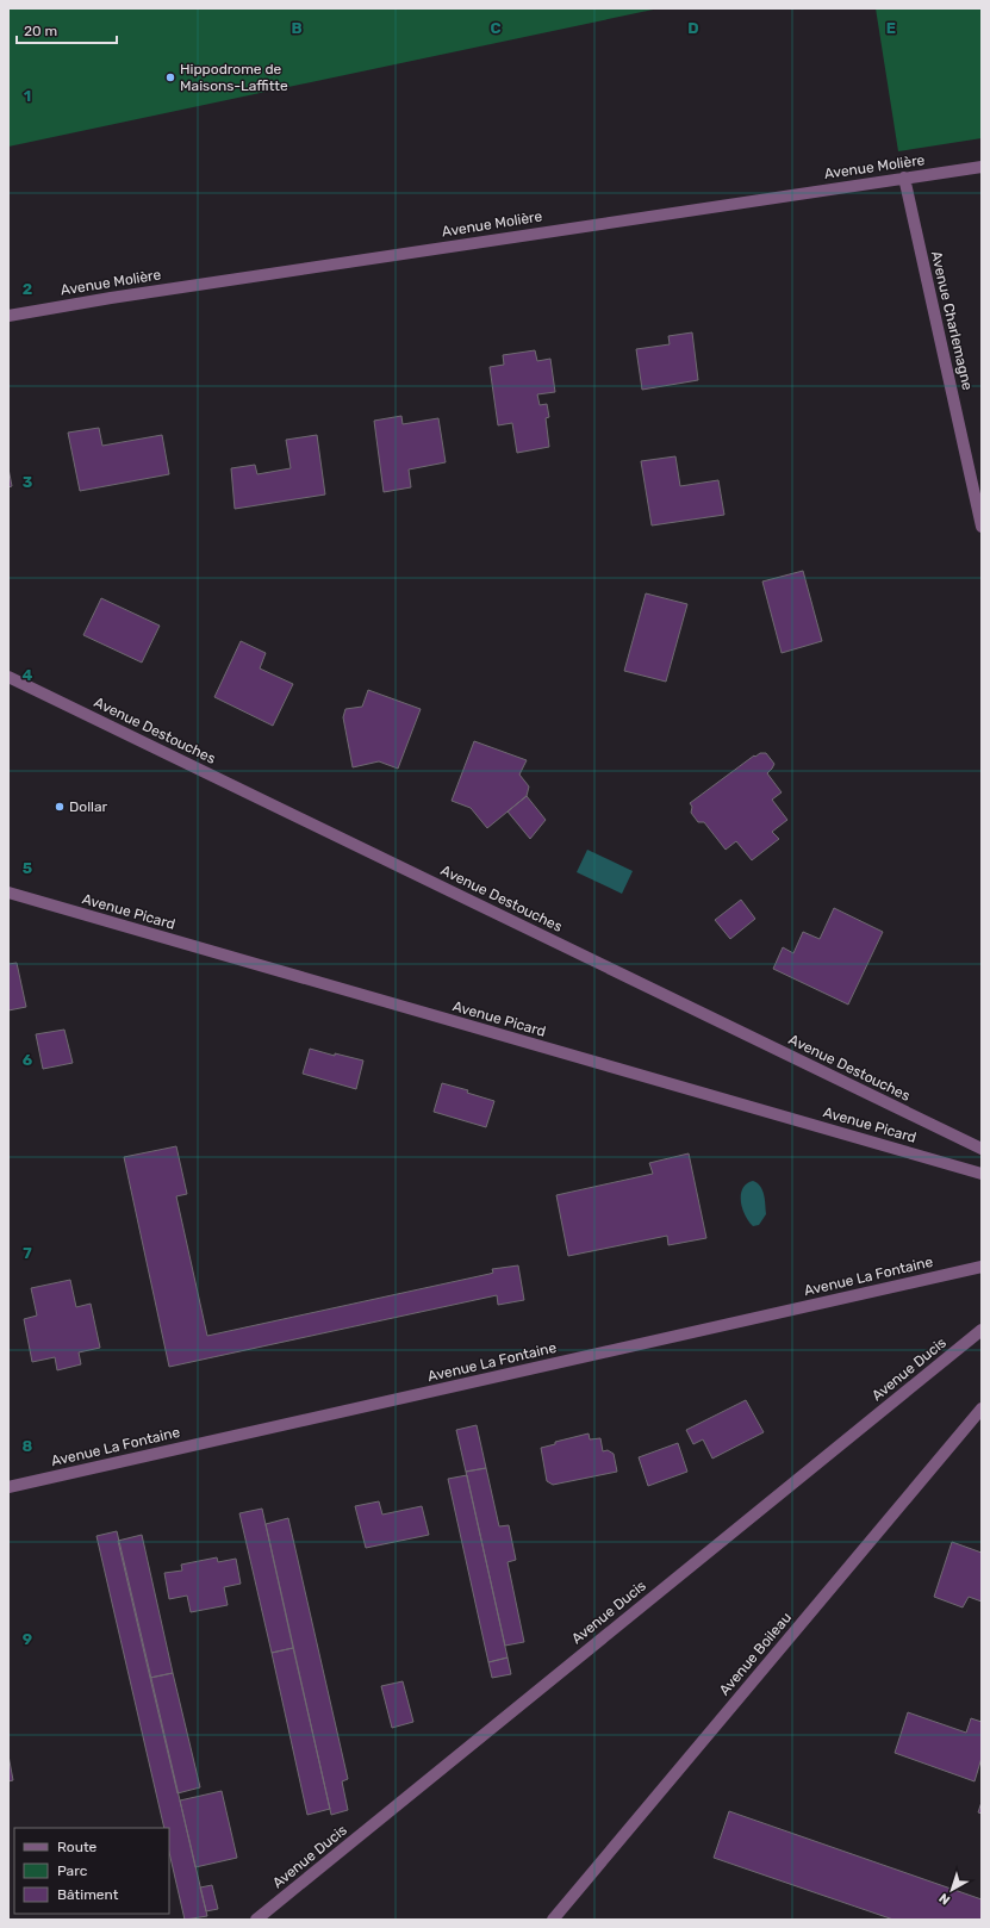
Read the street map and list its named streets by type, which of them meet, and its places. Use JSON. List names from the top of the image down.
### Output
{
  "streets": {
    "street": [
      "Avenue Molière",
      "Avenue Charlemagne",
      "Avenue Destouches",
      "Avenue Picard",
      "Avenue La Fontaine",
      "Avenue Ducis",
      "Avenue Boileau"
    ]
  },
  "crossings": [
    ["Avenue Molière", "Avenue Charlemagne"]
  ],
  "places": ["Hippodrome de Maisons-Laffitte", "Dollar"],
  "legend": ["Route", "Parc", "Bâtiment"],
  "scale_bar": "20 m",
  "north": "bottom left",
  "grid": {
    "columns": [
      "B",
      "C",
      "D",
      "E"
    ],
    "rows": [
      "1",
      "2",
      "3",
      "4",
      "5",
      "6",
      "7",
      "8",
      "9"
    ]
  }
}
